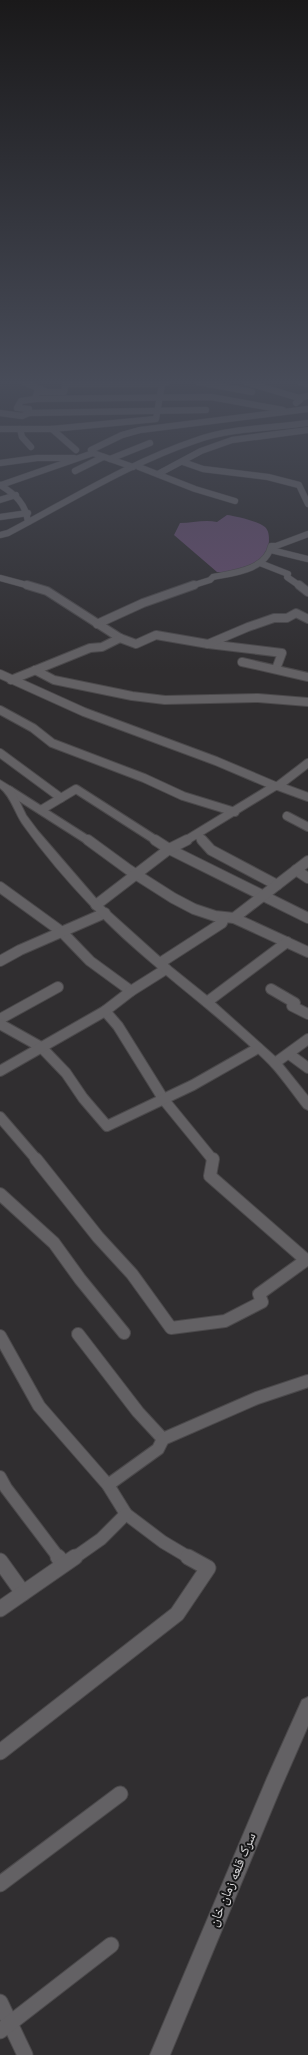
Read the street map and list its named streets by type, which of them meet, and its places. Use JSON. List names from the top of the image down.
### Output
{
  "streets": {
    "street": ["سرک قلعه زمان خان"]
  }
}
